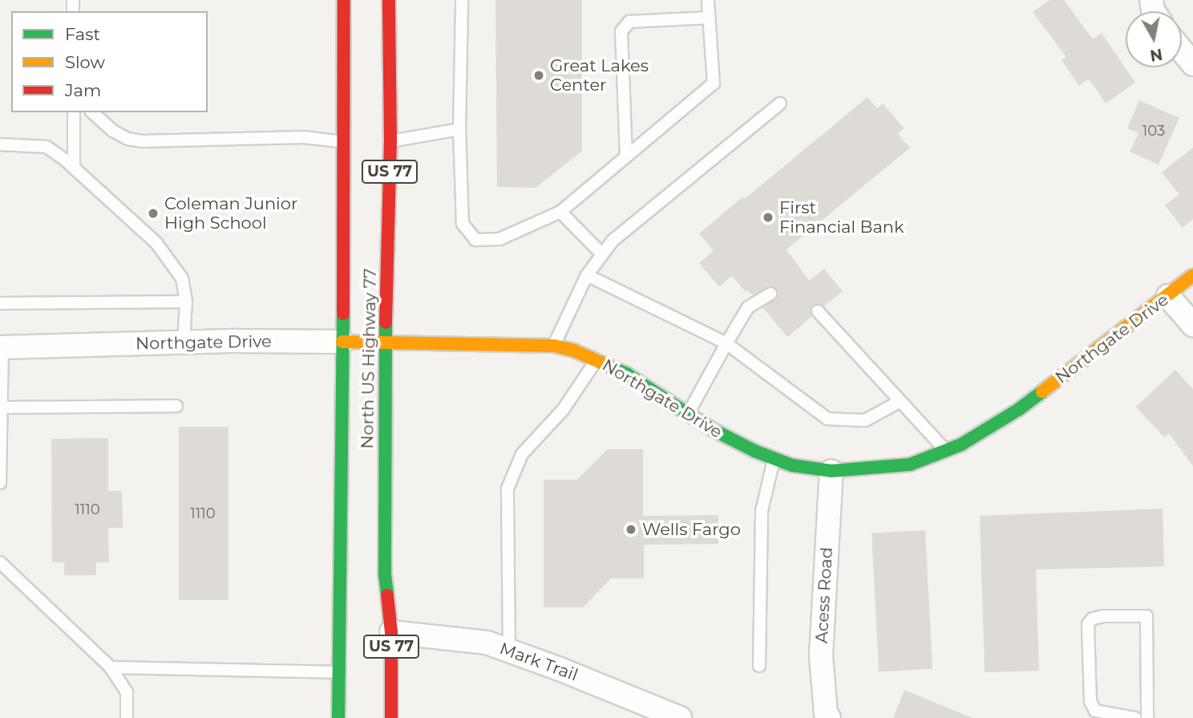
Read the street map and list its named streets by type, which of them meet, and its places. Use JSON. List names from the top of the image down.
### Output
{
  "streets": {
    "main road": ["US 77", "Northgate Drive", "North US Highway 77"],
    "street": ["Acess Road", "Mark Trail"]
  },
  "crossings": [
    ["Northgate Drive", "North US Highway 77"],
    ["Northgate Drive", "Acess Road"],
    ["North US Highway 77", "Mark Trail"]
  ],
  "places": [
    "Great Lakes Center",
    "Coleman Junior High School",
    "First Financial Bank",
    "Wells Fargo"
  ],
  "house_numbers": ["103", "1110", "1110"],
  "legend": ["Fast", "Slow", "Jam"],
  "north": "bottom"
}
